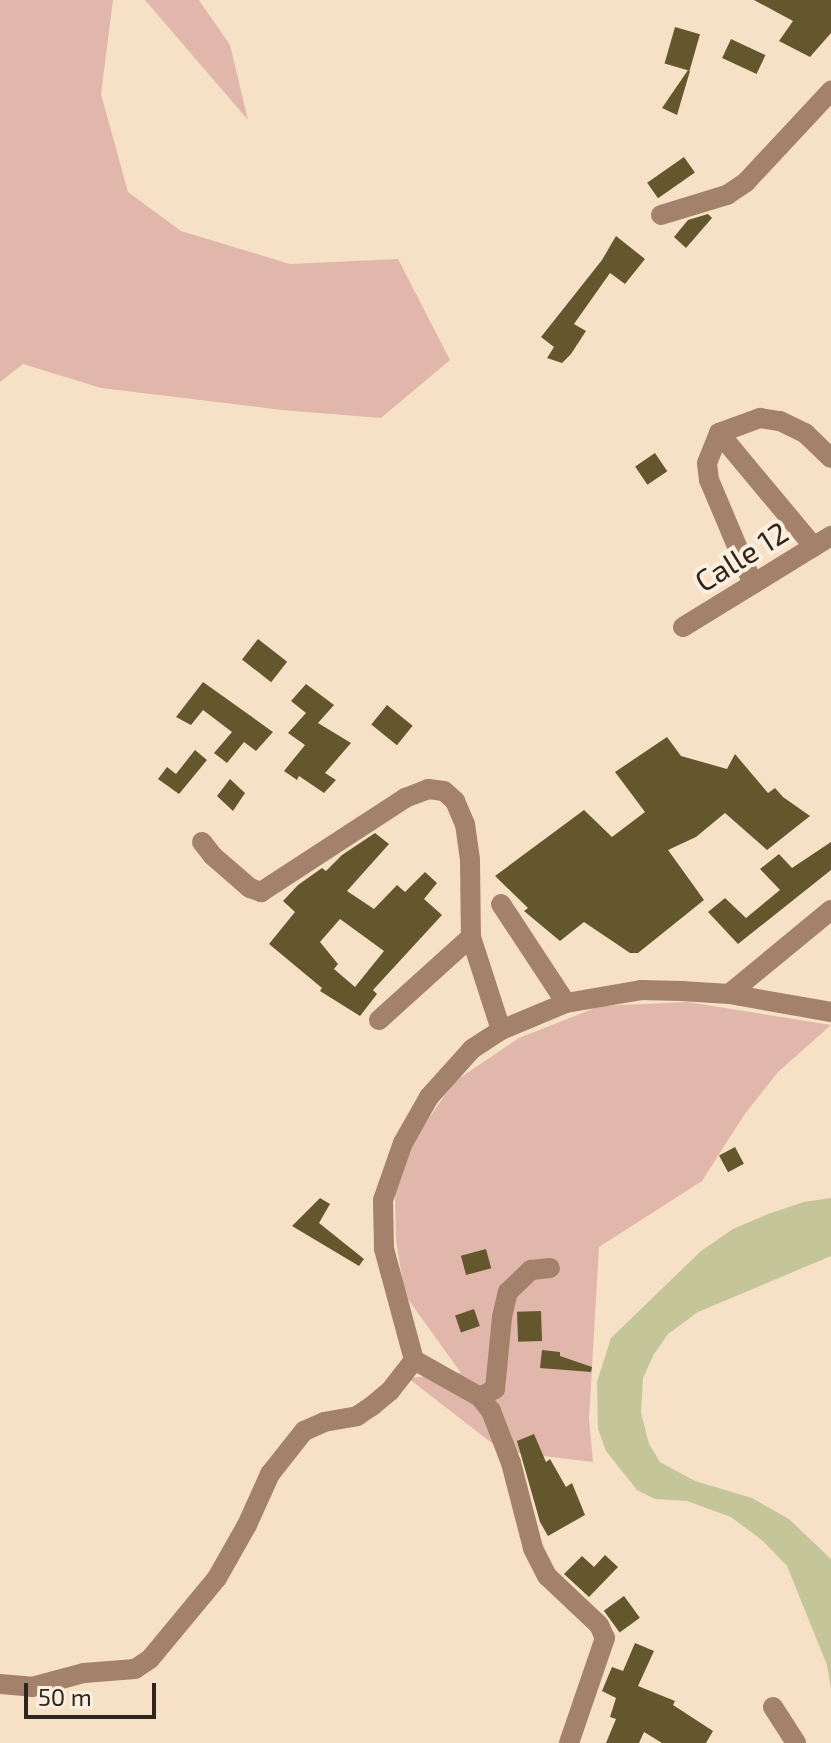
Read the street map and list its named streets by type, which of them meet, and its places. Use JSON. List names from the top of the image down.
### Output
{
  "streets": {
    "street": ["Calle 12"]
  },
  "scale_bar": "50 m"
}
